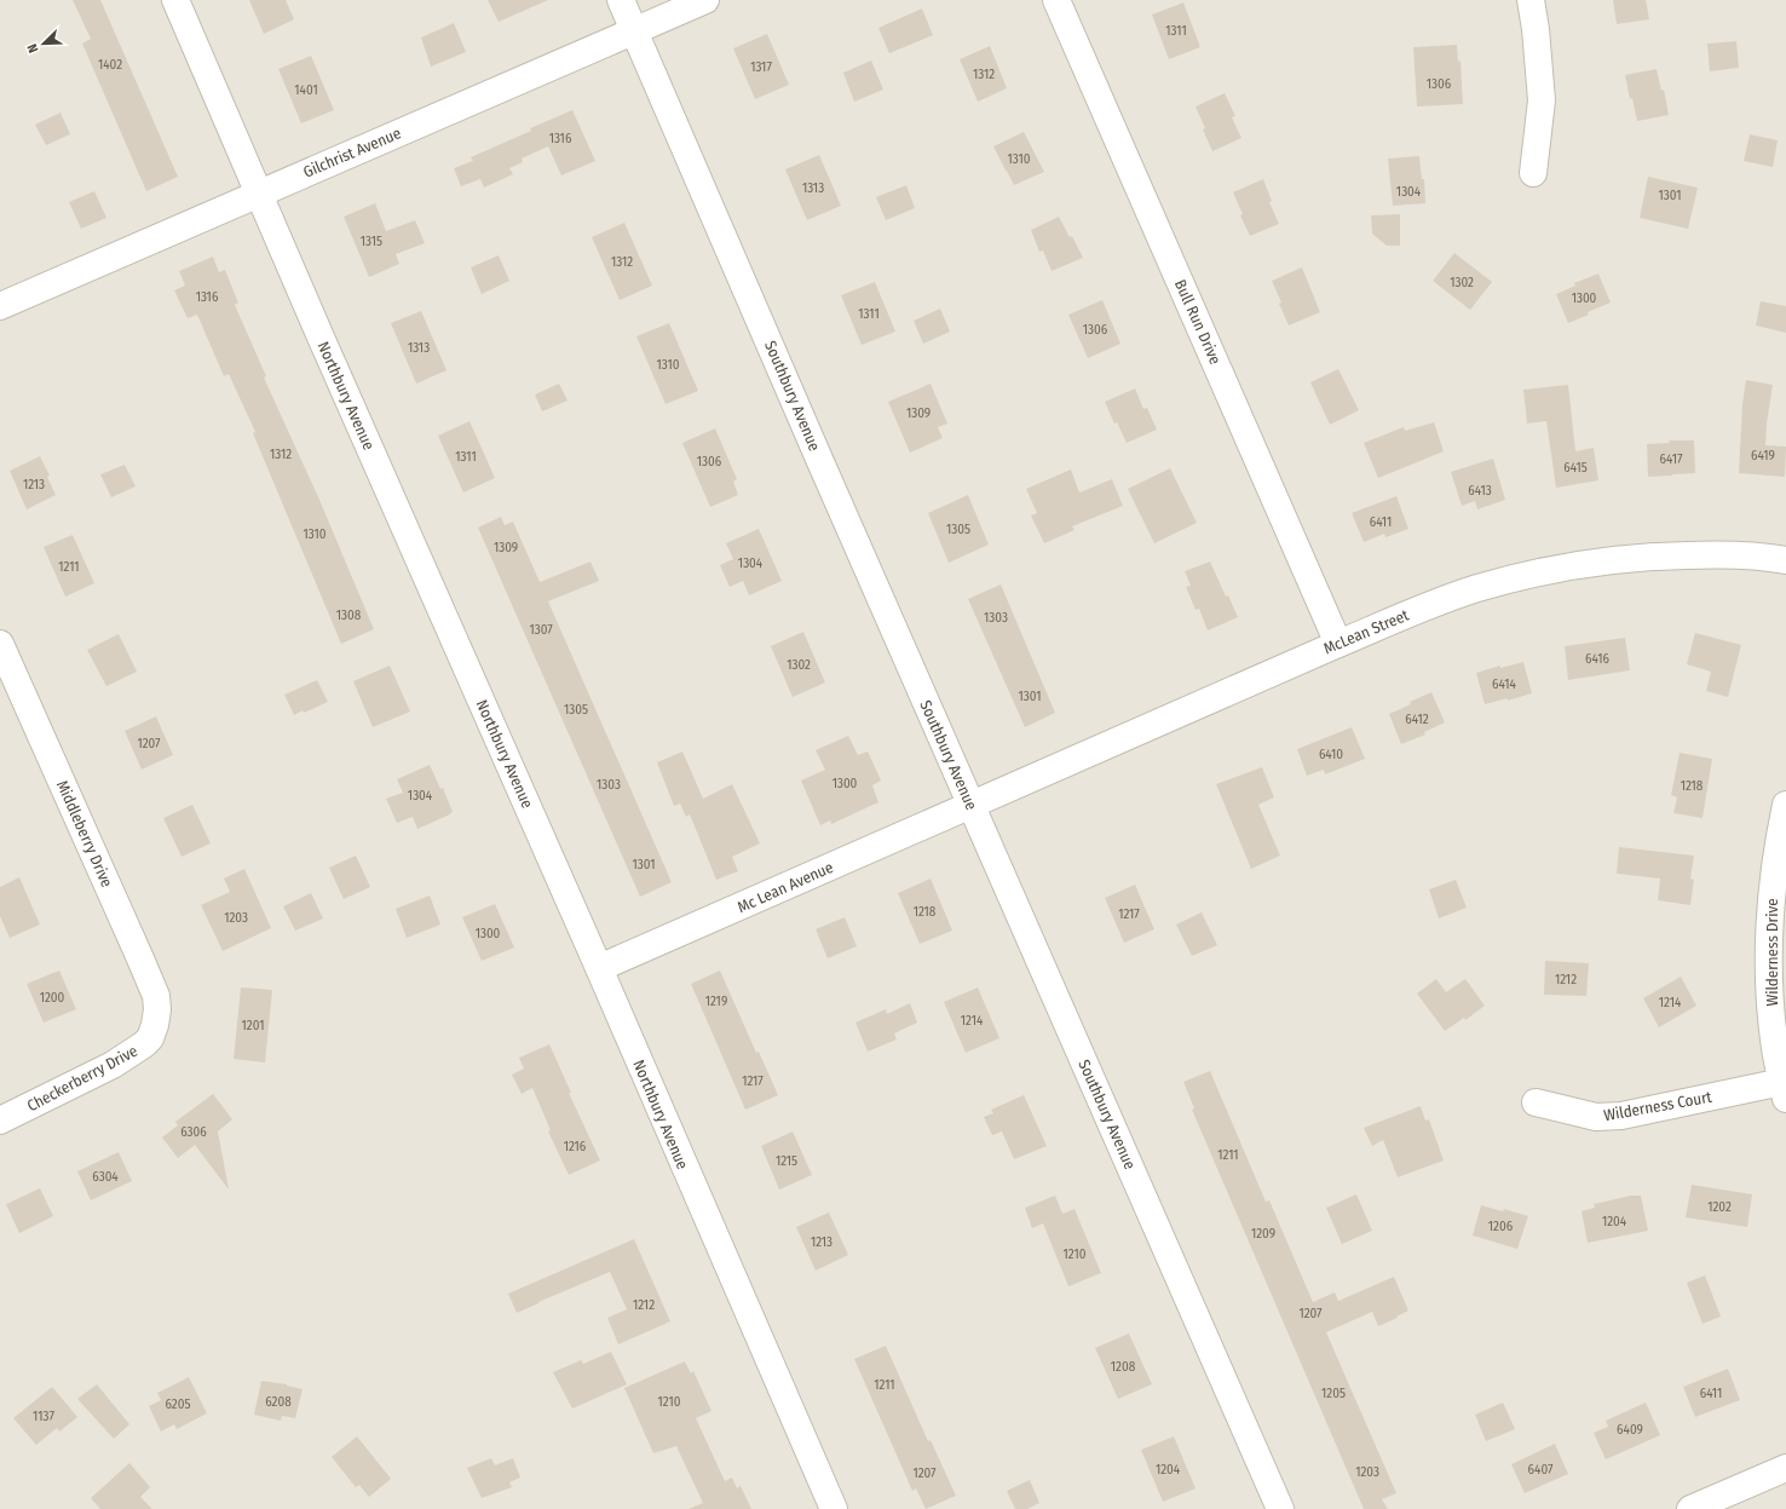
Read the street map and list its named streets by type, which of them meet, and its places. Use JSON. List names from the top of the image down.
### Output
{
  "streets": {
    "street": [
      "Gilchrist Avenue",
      "Bull Run Drive",
      "Northbury Avenue",
      "Southbury Avenue",
      "McLean Street",
      "Middleberry Drive",
      "Mc Lean Avenue",
      "Wilderness Drive",
      "Checkerberry Drive",
      "Wilderness Court"
    ]
  },
  "crossings": [
    ["Gilchrist Avenue", "Northbury Avenue"],
    ["Gilchrist Avenue", "Southbury Avenue"],
    ["Bull Run Drive", "McLean Street"],
    ["Northbury Avenue", "Mc Lean Avenue"],
    ["Southbury Avenue", "McLean Street"],
    ["Southbury Avenue", "Mc Lean Avenue"],
    ["McLean Street", "Mc Lean Avenue"],
    ["Middleberry Drive", "Checkerberry Drive"],
    ["Wilderness Drive", "Wilderness Court"]
  ],
  "house_numbers": [
    "1311",
    "1402",
    "1317",
    "1312",
    "1306",
    "1401",
    "1316",
    "1310",
    "1313",
    "1304",
    "1301",
    "1315",
    "1312",
    "1302",
    "1316",
    "1300",
    "1311",
    "1306",
    "1313",
    "1310",
    "1309",
    "1312",
    "6419",
    "1311",
    "6417",
    "1306",
    "6415",
    "1213",
    "6413",
    "6411",
    "1305",
    "1310",
    "1309",
    "1304",
    "1211",
    "1308",
    "1303",
    "1307",
    "6416",
    "1302",
    "6414",
    "1301",
    "1305",
    "6412",
    "1207",
    "6410",
    "1300",
    "1303",
    "1218",
    "1304",
    "1301",
    "1218",
    "1217",
    "1203",
    "1300",
    "1212",
    "1200",
    "1219",
    "1214",
    "1214",
    "1201",
    "1217",
    "6306",
    "1216",
    "1211",
    "1215",
    "6304",
    "1202",
    "1204",
    "1206",
    "1209",
    "1213",
    "1210",
    "1212",
    "1207",
    "1208",
    "1211",
    "1205",
    "6411",
    "6208",
    "1210",
    "6205",
    "1137",
    "6409",
    "1204",
    "6407",
    "1203",
    "1207"
  ],
  "north": "bottom left"
}
